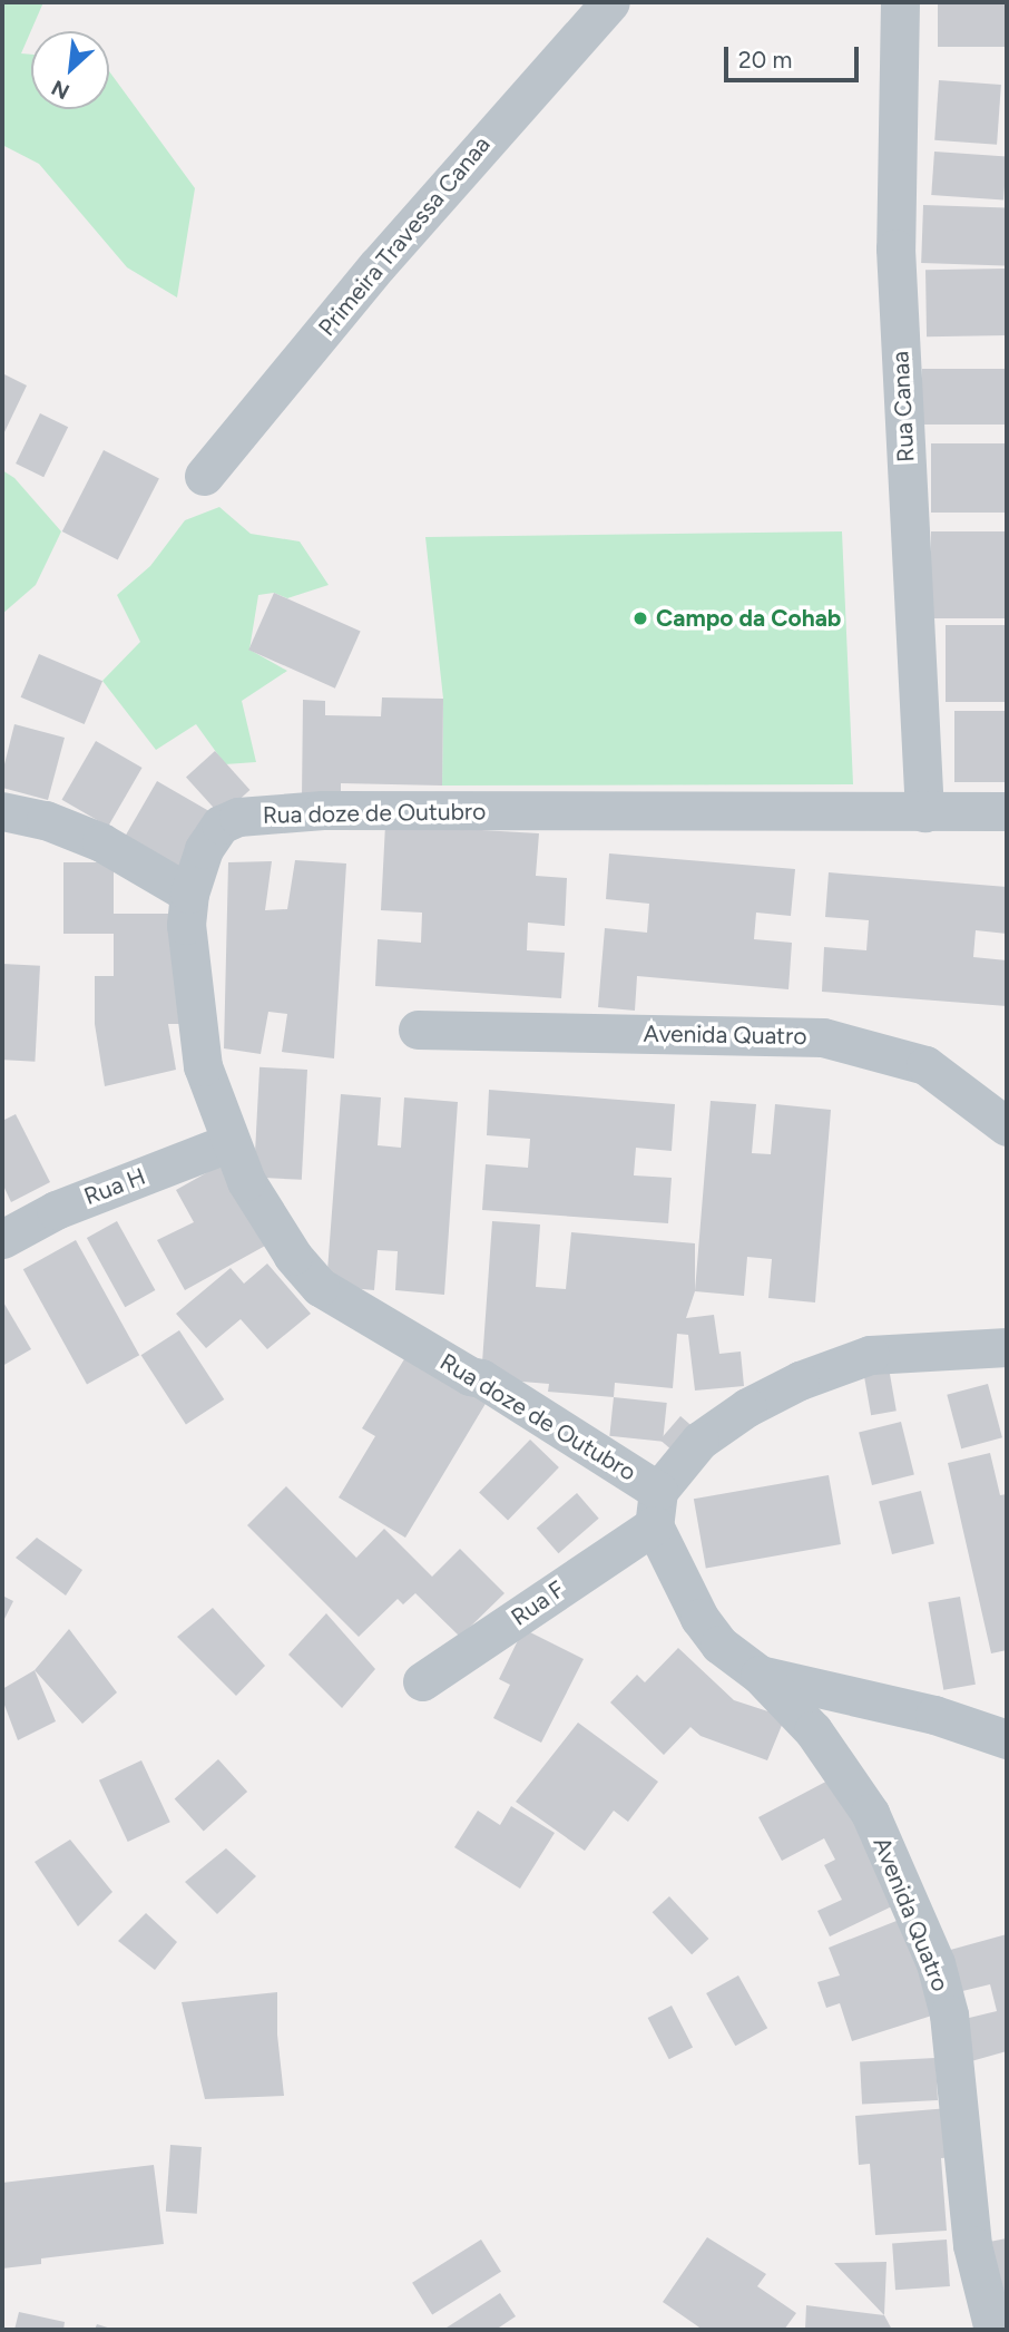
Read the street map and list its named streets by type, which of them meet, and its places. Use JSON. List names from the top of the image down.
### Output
{
  "streets": {
    "street": [
      "Primeira Travessa Canaa",
      "Rua Canaa",
      "Rua doze de Outubro",
      "Avenida Quatro",
      "Rua H",
      "Rua F"
    ]
  },
  "crossings": [
    ["Rua Canaa", "Rua doze de Outubro"],
    ["Rua doze de Outubro", "Avenida Quatro"],
    ["Rua doze de Outubro", "Rua H"],
    ["Rua doze de Outubro", "Rua F"],
    ["Avenida Quatro", "Rua F"]
  ],
  "places": ["Campo da Cohab"],
  "scale_bar": "20 m",
  "north": "bottom left"
}
